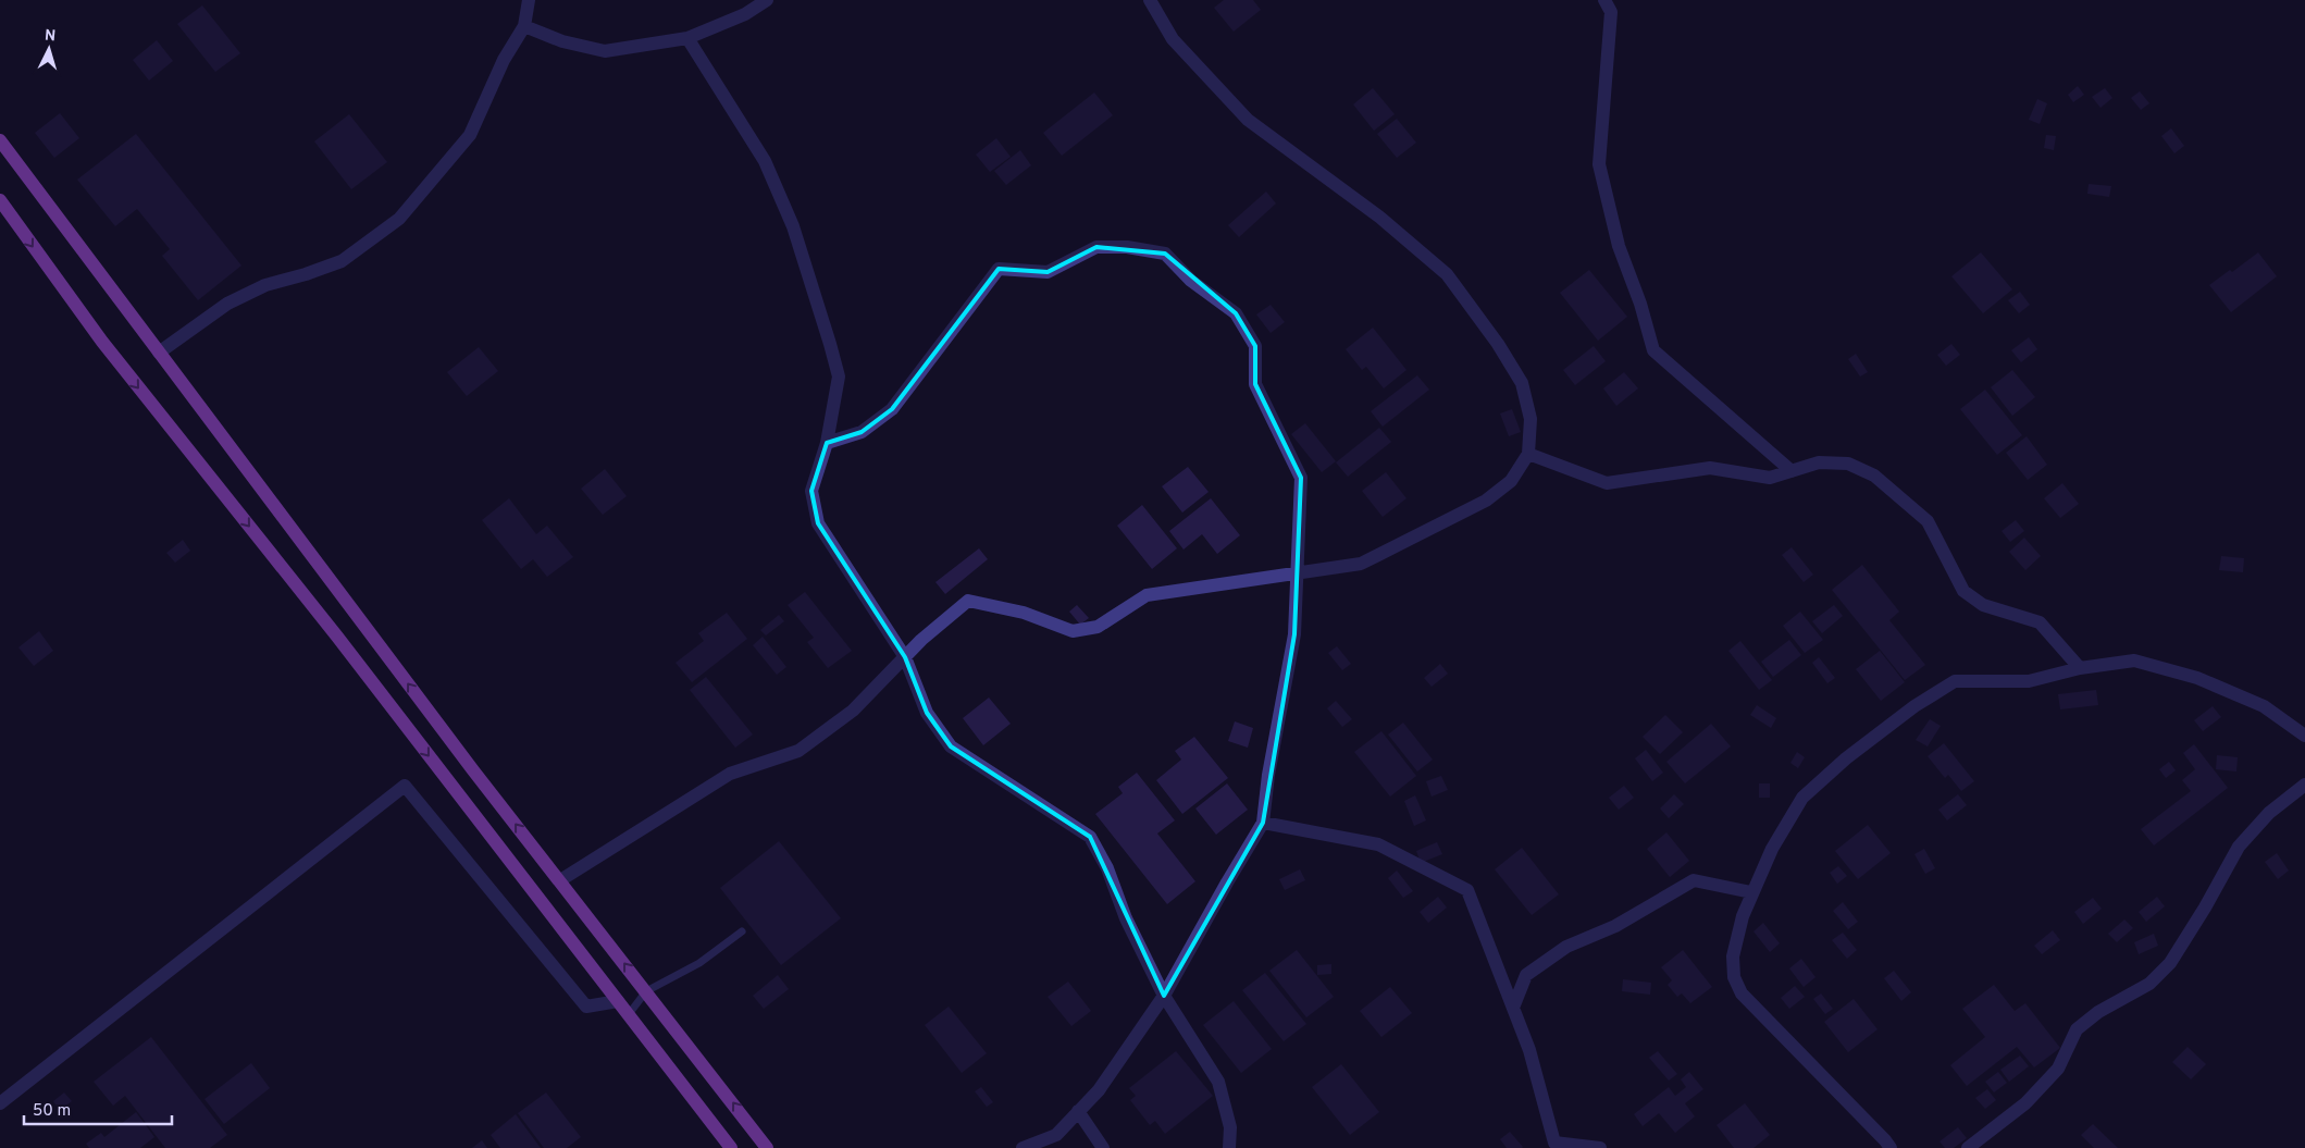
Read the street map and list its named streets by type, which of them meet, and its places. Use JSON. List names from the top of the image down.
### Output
{
  "scale_bar": "50 m",
  "north": "top"
}
